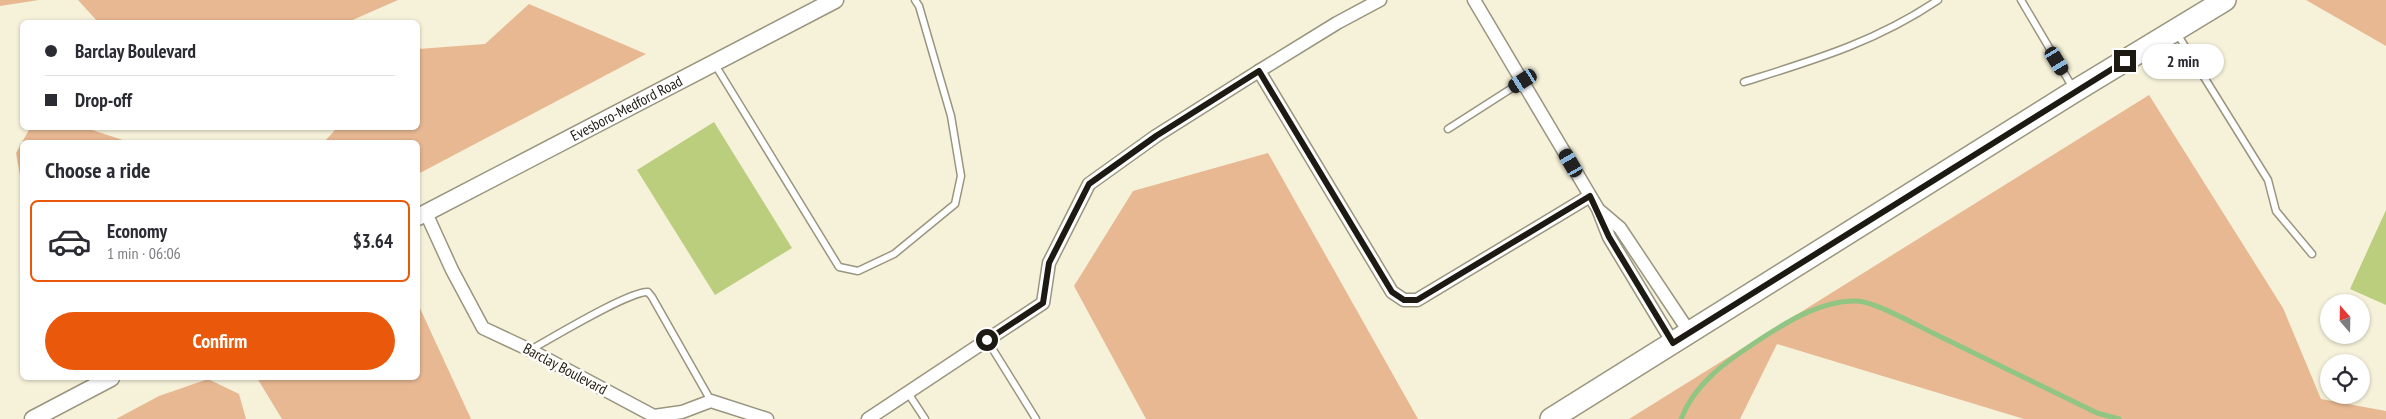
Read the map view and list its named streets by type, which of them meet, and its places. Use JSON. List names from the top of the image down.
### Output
{
  "streets": {
    "street": ["Evesboro-Medford Road", "Barclay Boulevard"]
  },
  "crossings": [
    ["Evesboro-Medford Road", "Barclay Boulevard"]
  ],
  "north": "top",
  "page": {
    "banner": ["Barclay Boulevard", "Drop-off"],
    "bubble": "2 min",
    "heading": "Choose a ride",
    "list": [
      {
        "name": "Economy",
        "note": "1 min · 06:06",
        "value": "$3.64"
      }
    ],
    "buttons": "Confirm"
  }
}
